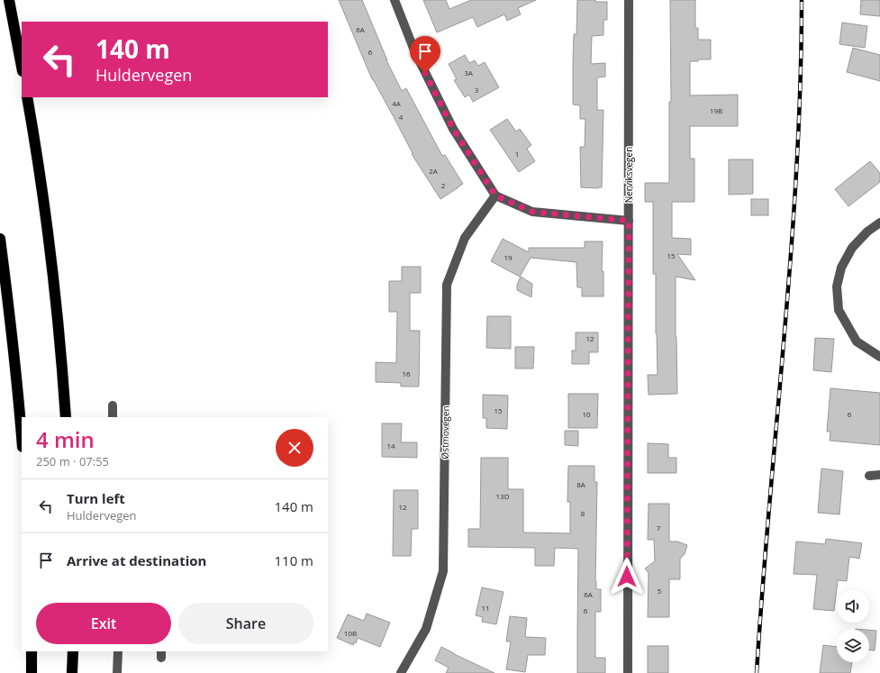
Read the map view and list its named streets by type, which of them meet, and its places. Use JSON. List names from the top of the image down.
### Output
{
  "streets": {
    "street": ["Nerviksvegen", "Østmovegen"]
  },
  "house_numbers": [
    "6A",
    "6",
    "3A",
    "3",
    "4A",
    "19B",
    "4",
    "1",
    "2A",
    "2",
    "15",
    "19",
    "12",
    "16",
    "15",
    "10",
    "6",
    "14",
    "8A",
    "13D",
    "12",
    "8",
    "7",
    "5",
    "6A",
    "11",
    "6",
    "10B"
  ],
  "page": {
    "turn": ["140 m", "Huldervegen"],
    "heading": ["4 min", "250 m · 07:55"],
    "list": [
      {
        "name": "Turn left",
        "note": "Huldervegen",
        "value": "140 m"
      },
      {
        "name": "Arrive at destination",
        "value": "110 m"
      }
    ],
    "buttons": ["Exit", "Share"]
  }
}
